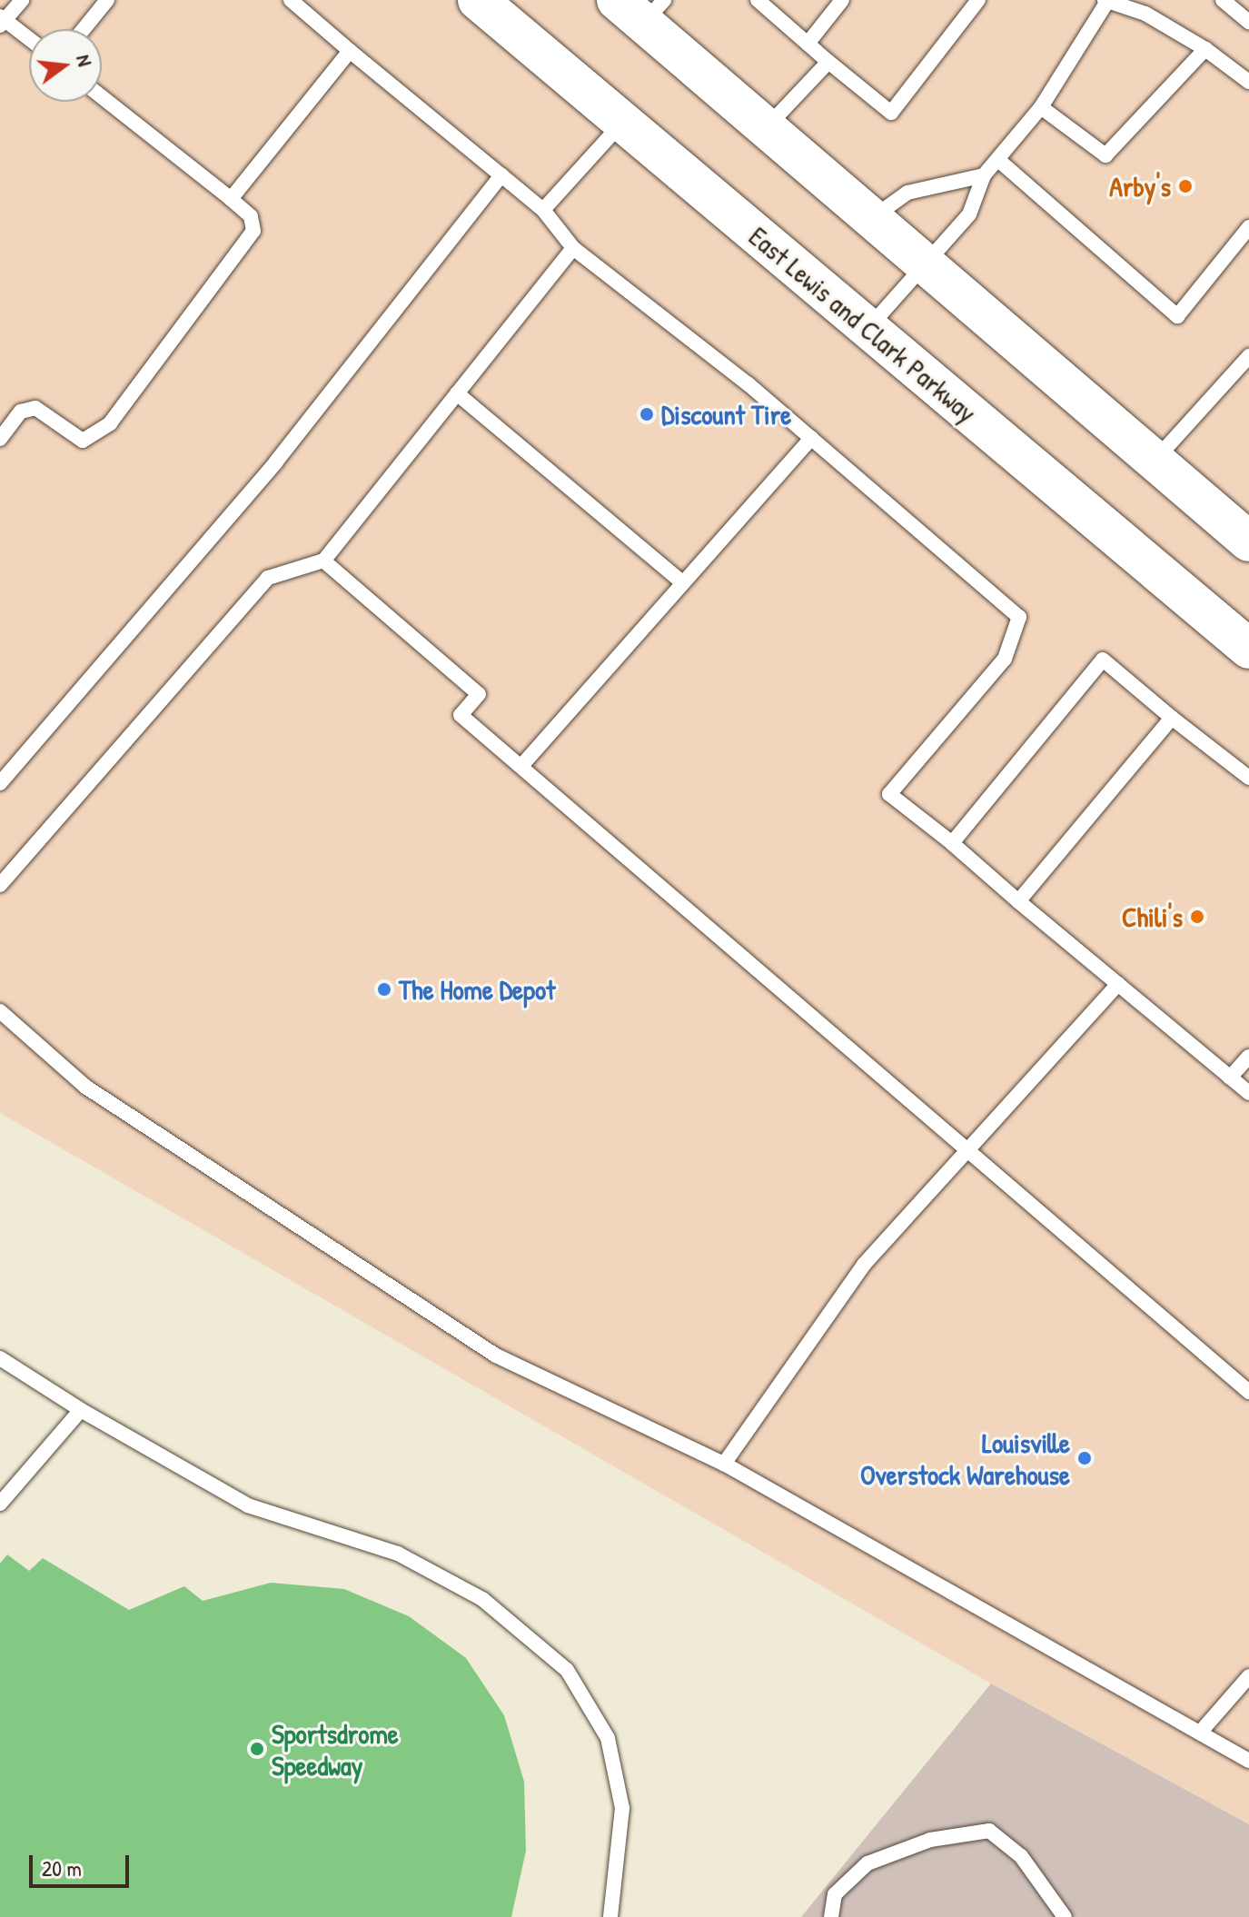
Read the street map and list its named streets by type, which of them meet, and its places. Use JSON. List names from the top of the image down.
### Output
{
  "streets": {
    "main road": ["East Lewis and Clark Parkway"]
  },
  "places": [
    "Arby's",
    "Discount Tire",
    "Chili's",
    "The Home Depot",
    "Louisville Overstock Warehouse",
    "Sportsdrome Speedway"
  ],
  "scale_bar": "20 m",
  "north": "right"
}
